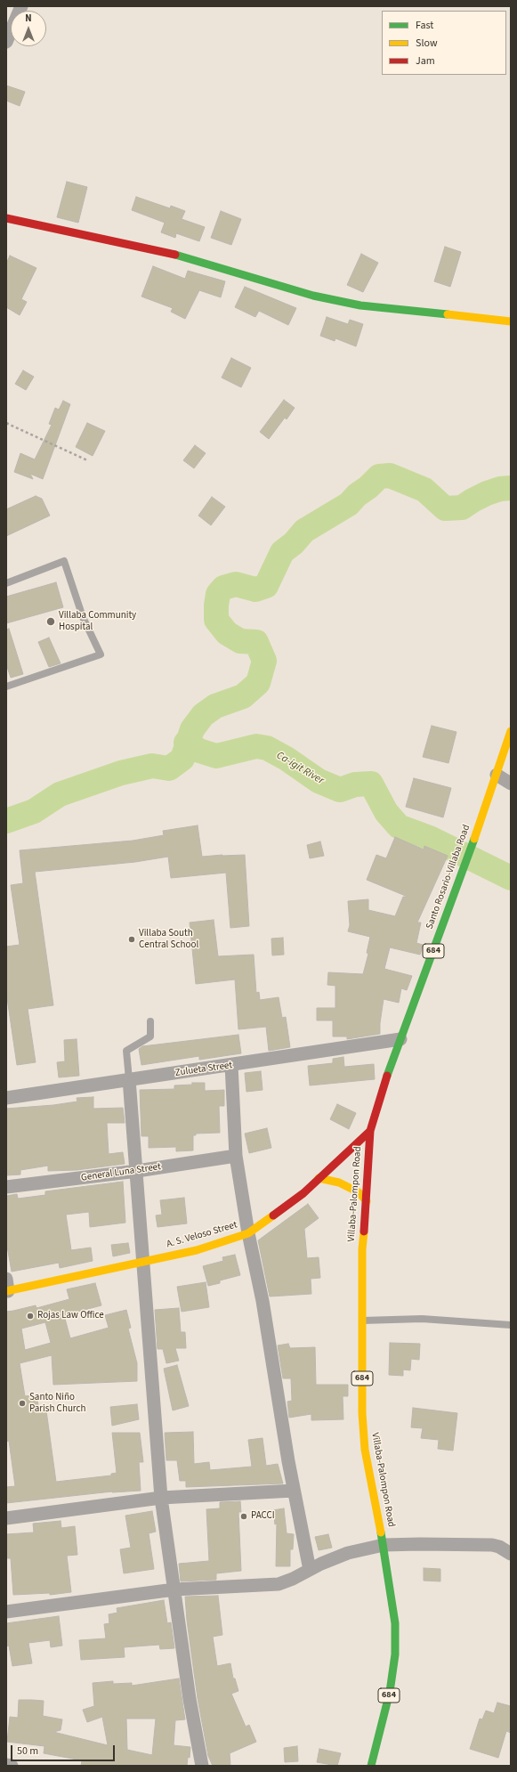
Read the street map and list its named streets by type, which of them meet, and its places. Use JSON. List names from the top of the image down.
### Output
{
  "streets": {
    "main road": [
      "Santo Rosario-Villaba Road",
      "684",
      "Villaba-Palompon Road",
      "A. S. Veloso Street"
    ],
    "street": ["Zulueta Street", "General Luna Street"]
  },
  "crossings": [
    ["Santo Rosario-Villaba Road", "Zulueta Street"],
    ["Santo Rosario-Villaba Road", "Villaba-Palompon Road"],
    ["Santo Rosario-Villaba Road", "A. S. Veloso Street"],
    ["Villaba-Palompon Road", "A. S. Veloso Street"]
  ],
  "water": ["Ca-igit River"],
  "places": [
    "Villaba Community Hospital",
    "Villaba South Central School",
    "Rojas Law Office",
    "Santo Niño Parish Church",
    "PACCI"
  ],
  "legend": ["Fast", "Slow", "Jam"],
  "scale_bar": "50 m",
  "north": "top"
}
